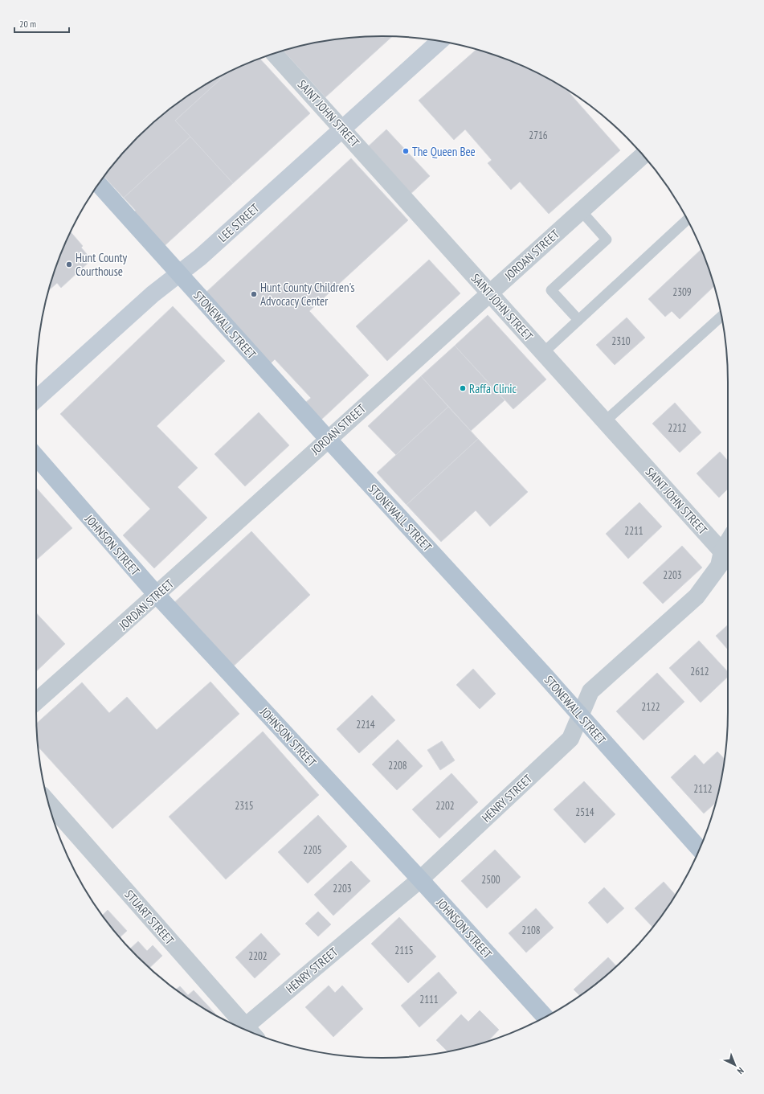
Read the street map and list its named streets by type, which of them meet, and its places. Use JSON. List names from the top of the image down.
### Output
{
  "streets": {
    "main road": ["LEE STREET", "STONEWALL STREET", "JOHNSON STREET"],
    "street": [
      "SAINT JOHN STREET",
      "JORDAN STREET",
      "HENRY STREET",
      "STUART STREET"
    ]
  },
  "crossings": [
    ["SAINT JOHN STREET", "LEE STREET"],
    ["SAINT JOHN STREET", "JORDAN STREET"],
    ["SAINT JOHN STREET", "HENRY STREET"],
    ["LEE STREET", "STONEWALL STREET"],
    ["JORDAN STREET", "STONEWALL STREET"],
    ["JORDAN STREET", "JOHNSON STREET"],
    ["STONEWALL STREET", "HENRY STREET"],
    ["JOHNSON STREET", "HENRY STREET"]
  ],
  "places": [
    "The Queen Bee",
    "Hunt County Courthouse",
    "Hunt County Children's Advocacy Center",
    "Raffa Clinic"
  ],
  "house_numbers": [
    "2716",
    "2309",
    "2310",
    "2212",
    "2211",
    "2203",
    "2612",
    "2122",
    "2214",
    "2208",
    "2112",
    "2315",
    "2202",
    "2514",
    "2205",
    "2500",
    "2203",
    "2108",
    "2115",
    "2202",
    "2111"
  ],
  "scale_bar": "20 m",
  "north": "bottom right"
}
